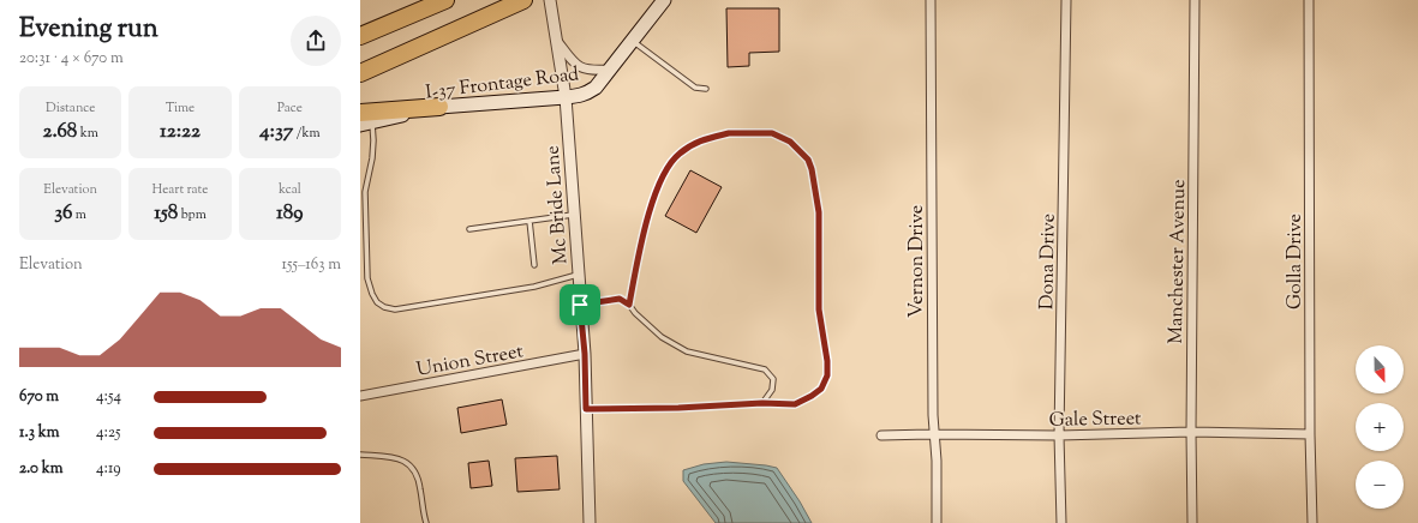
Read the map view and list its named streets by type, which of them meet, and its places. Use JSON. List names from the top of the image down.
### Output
{
  "streets": {
    "main road": ["I-37 Frontage Road"],
    "street": [
      "Mc Bride Lane",
      "Vernon Drive",
      "Dona Drive",
      "Manchester Avenue",
      "Golla Drive",
      "Union Street",
      "Gale Street"
    ]
  },
  "crossings": [
    ["I-37 Frontage Road", "Mc Bride Lane"],
    ["Mc Bride Lane", "Union Street"],
    ["Vernon Drive", "Gale Street"],
    ["Dona Drive", "Gale Street"],
    ["Manchester Avenue", "Gale Street"],
    ["Golla Drive", "Gale Street"]
  ],
  "north": "bottom",
  "page": {
    "heading": ["Evening run", "20:31 · 4 × 670 m"],
    "stats": [
      ["Distance", "2.68 km"],
      ["Time", "12:22"],
      ["Pace", "4:37 /km"],
      ["Elevation", "36 m"],
      ["Heart rate", "158 bpm"],
      ["kcal", "189"]
    ],
    "chart": ["Elevation", "155–163 m"],
    "map_buttons": ["+", "−"],
    "list": [
      {
        "name": "670 m",
        "note": "4:54"
      },
      {
        "name": "1.3 km",
        "note": "4:25"
      },
      {
        "name": "2.0 km",
        "note": "4:19"
      }
    ]
  }
}
